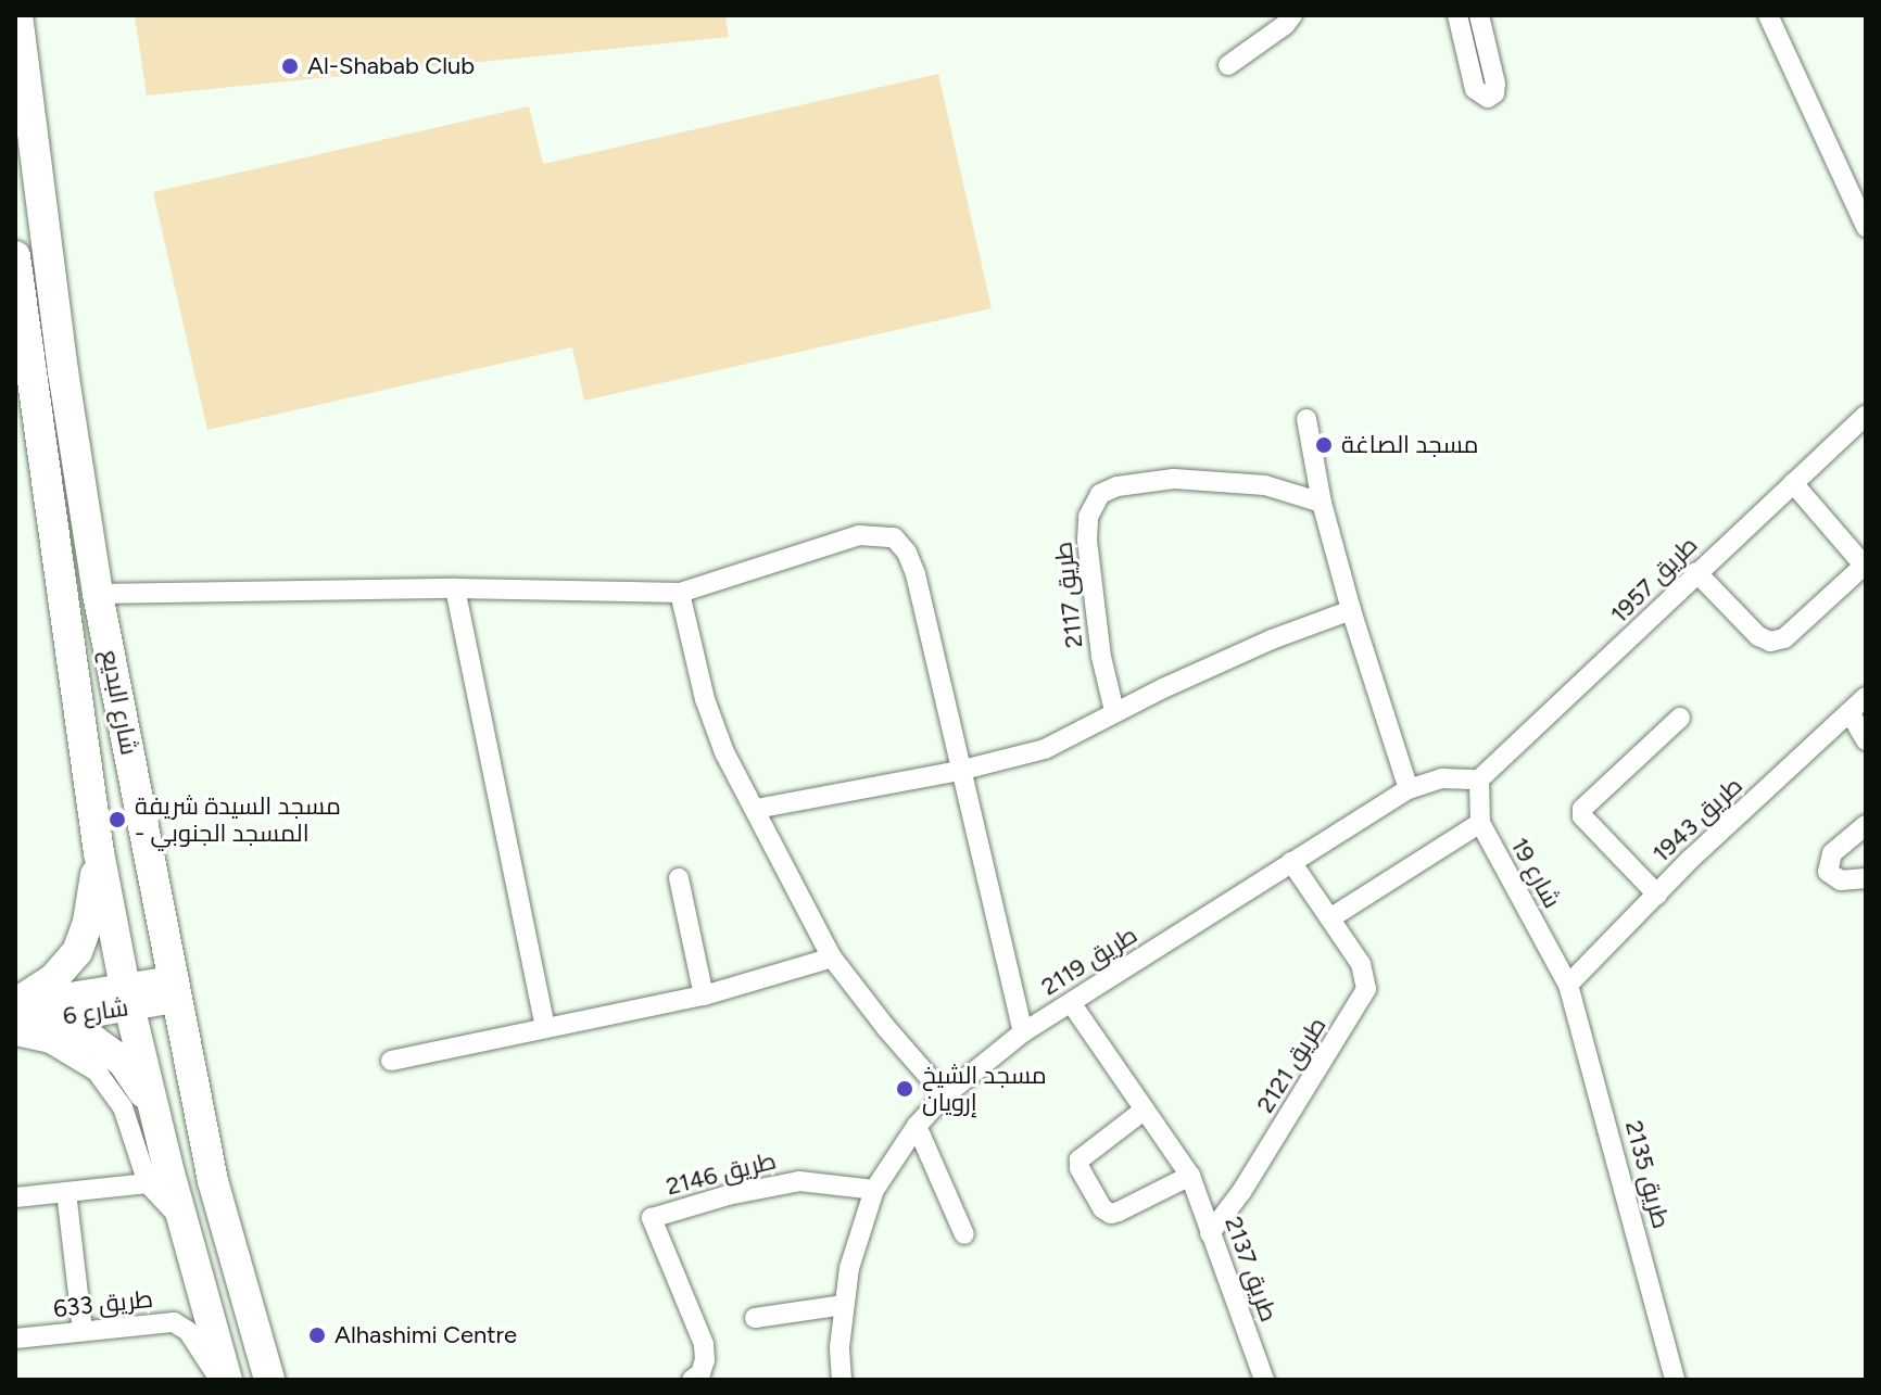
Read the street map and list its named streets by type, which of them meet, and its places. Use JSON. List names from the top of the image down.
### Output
{
  "streets": {
    "main road": ["شارع البديع"],
    "street": [
      "طريق 1957",
      "طريق 2117",
      "طريق 1943",
      "شارع 19",
      "طريق 2119",
      "شارع 6",
      "طريق 2121",
      "طريق 2146",
      "طريق 2135",
      "طريق 2137",
      "طريق 633"
    ]
  },
  "crossings": [
    ["طريق 1957", "شارع 19"],
    ["طريق 1957", "طريق 2119"],
    ["شارع البديع", "شارع 6"],
    ["طريق 1943", "شارع 19"],
    ["طريق 1943", "طريق 2135"],
    ["شارع 19", "طريق 2119"],
    ["شارع 19", "طريق 2135"],
    ["طريق 2119", "طريق 2121"],
    ["طريق 2119", "طريق 2146"],
    ["طريق 2119", "طريق 2137"],
    ["طريق 2121", "طريق 2137"]
  ],
  "places": [
    "Al-Shabab Club",
    "مسجد الصاغة",
    "مسجد السيدة شريفة - المسجد الجنوبي",
    "مسجد الشيخ إرويان",
    "Alhashimi Centre"
  ]
}
